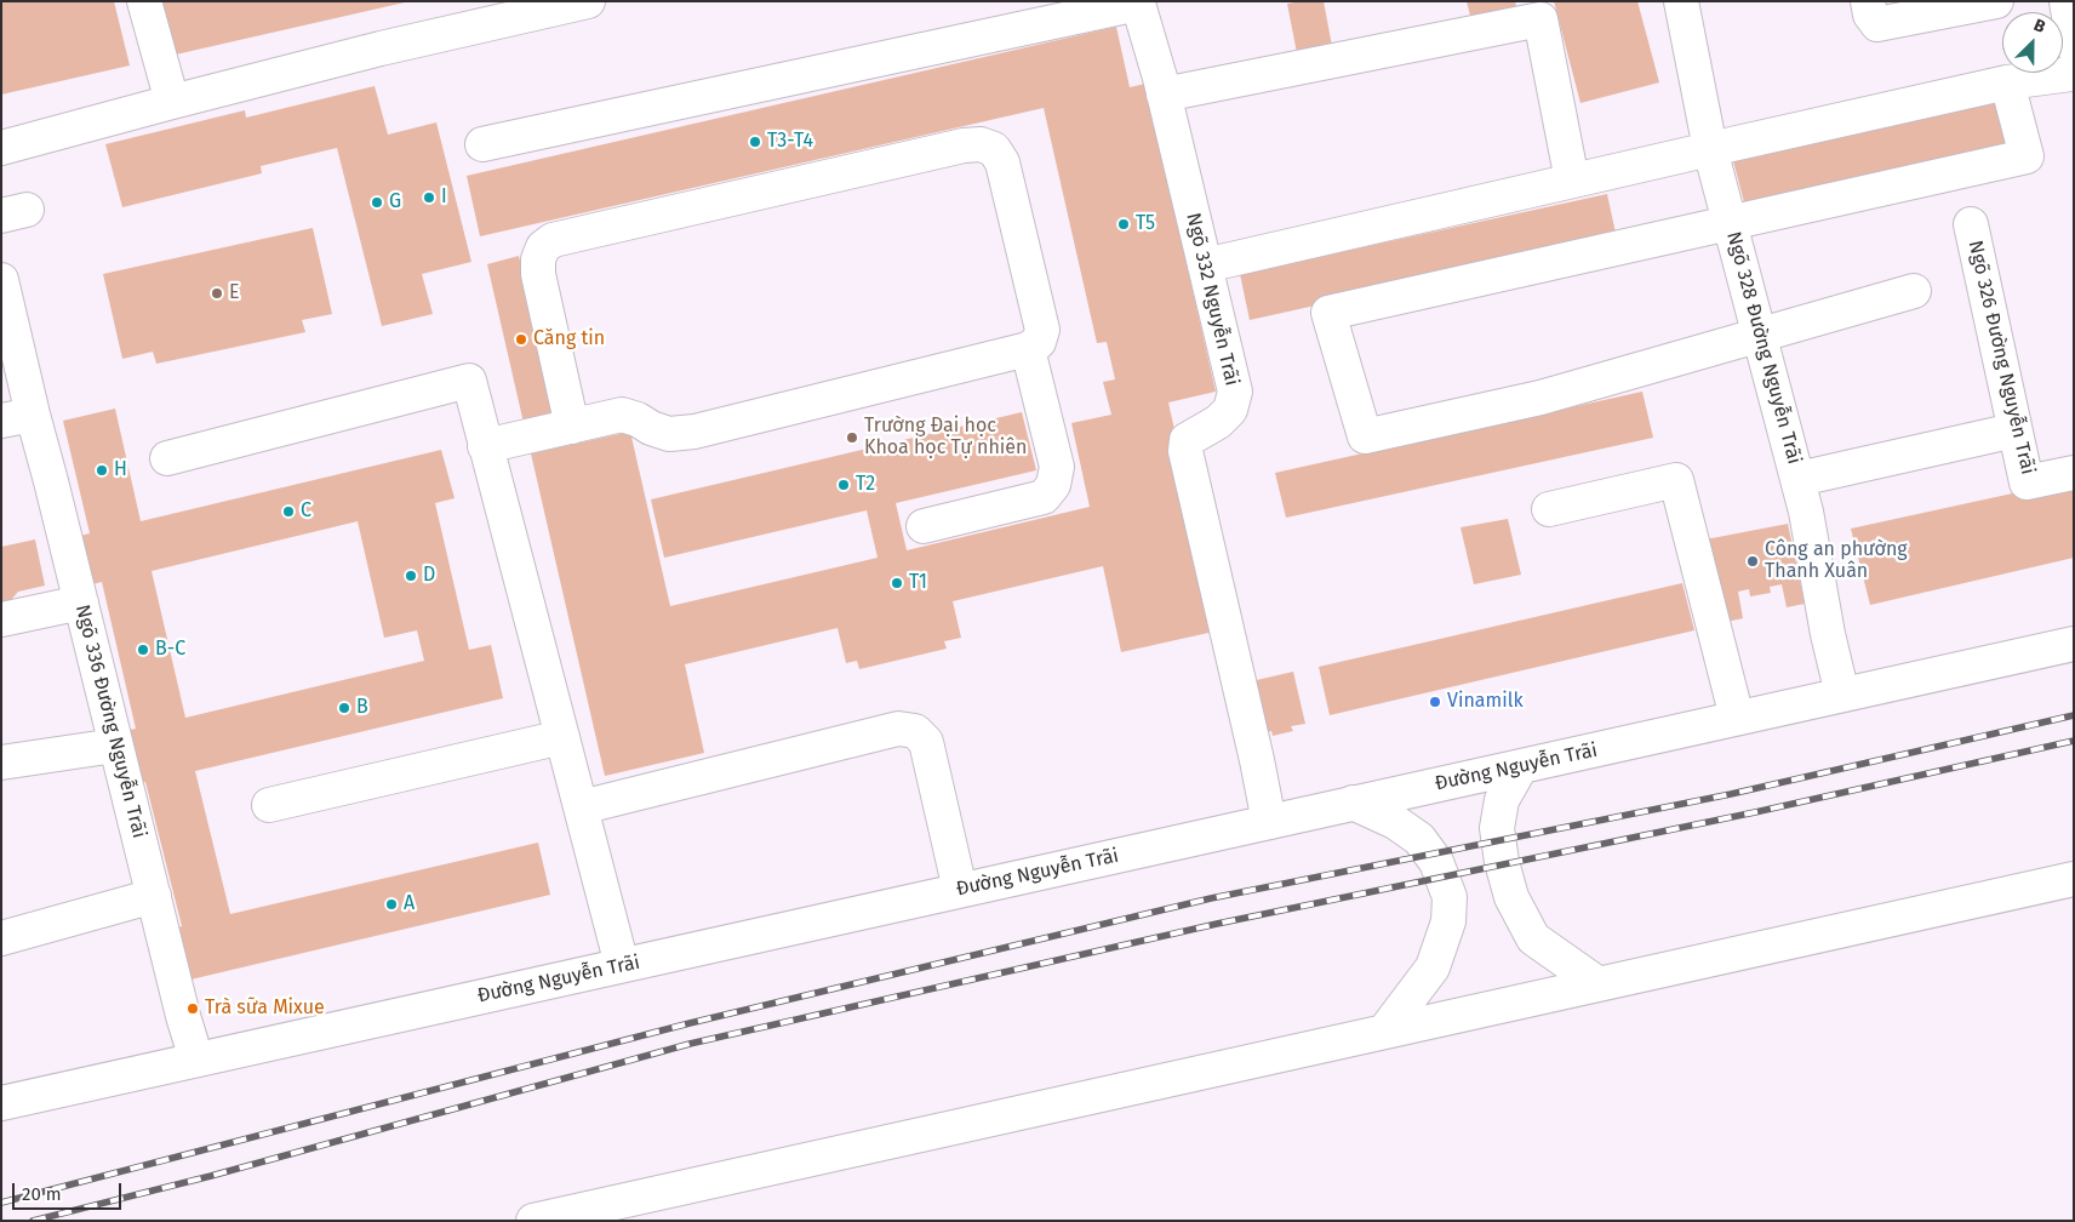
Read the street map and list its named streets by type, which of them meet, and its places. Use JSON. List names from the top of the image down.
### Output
{
  "streets": {
    "main road": [
      "Ngõ 332 Nguyễn Trãi",
      "Ngõ 328 Đường Nguyễn Trãi",
      "Ngõ 326 Đường Nguyễn Trãi",
      "Ngõ 336 Đường Nguyễn Trãi",
      "Đường Nguyễn Trãi"
    ]
  },
  "crossings": [
    ["Ngõ 332 Nguyễn Trãi", "Đường Nguyễn Trãi"],
    ["Ngõ 328 Đường Nguyễn Trãi", "Đường Nguyễn Trãi"],
    ["Ngõ 336 Đường Nguyễn Trãi", "Đường Nguyễn Trãi"]
  ],
  "places": [
    "T3-T4",
    "I",
    "G",
    "T5",
    "E",
    "Căng tin",
    "Trường Đại học Khoa học Tự nhiên",
    "H",
    "T2",
    "C",
    "Công an phường Thanh Xuân",
    "D",
    "T1",
    "B-C",
    "Vinamilk",
    "B",
    "A",
    "Trà sữa Mixue"
  ],
  "scale_bar": "20 m",
  "north": "top right"
}
